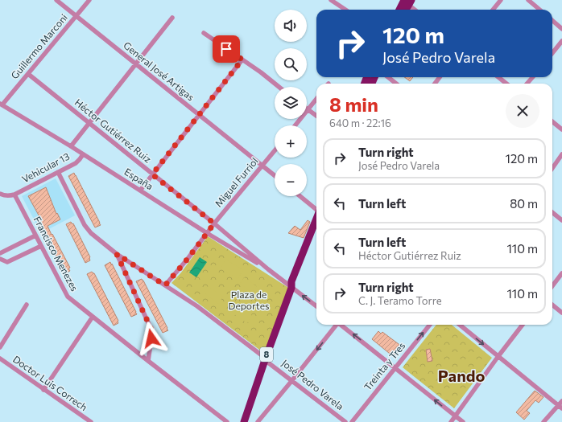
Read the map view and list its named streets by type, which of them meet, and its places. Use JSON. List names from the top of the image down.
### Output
{
  "streets": {
    "highway": ["8"],
    "street": [
      "Guillermo Marconi",
      "General José Artigas",
      "Héctor Gutiérrez Ruiz",
      "Vehicular 13",
      "España",
      "Miguel Furriol",
      "Francisco Menezes",
      "Treinta y Tres",
      "Doctor Luis Correch",
      "José Pedro Varela"
    ]
  },
  "crossings": [
    ["Guillermo Marconi", "General José Artigas"],
    ["Guillermo Marconi", "Héctor Gutiérrez Ruiz"],
    ["Guillermo Marconi", "España"],
    ["General José Artigas", "Miguel Furriol"],
    ["Héctor Gutiérrez Ruiz", "España"],
    ["Héctor Gutiérrez Ruiz", "Miguel Furriol"],
    ["Héctor Gutiérrez Ruiz", "8"],
    ["Vehicular 13", "España"],
    ["Vehicular 13", "Francisco Menezes"],
    ["Vehicular 13", "José Pedro Varela"],
    ["España", "Miguel Furriol"],
    ["Miguel Furriol", "José Pedro Varela"],
    ["8", "José Pedro Varela"]
  ],
  "one_way": ["Treinta y Tres"],
  "districts": ["Pando"],
  "parks": ["Plaza de Deportes"],
  "page": {
    "map_buttons": ["+", "−"],
    "turn": ["120 m", "José Pedro Varela"],
    "heading": ["8 min", "640 m · 22:16"],
    "list": [
      {
        "name": "Turn right",
        "note": "José Pedro Varela",
        "value": "120 m"
      },
      {
        "name": "Turn left",
        "value": "80 m"
      },
      {
        "name": "Turn left",
        "note": "Héctor Gutiérrez Ruiz",
        "value": "110 m"
      },
      {
        "name": "Turn right",
        "note": "C. J. Teramo Torre",
        "value": "110 m"
      }
    ]
  }
}
